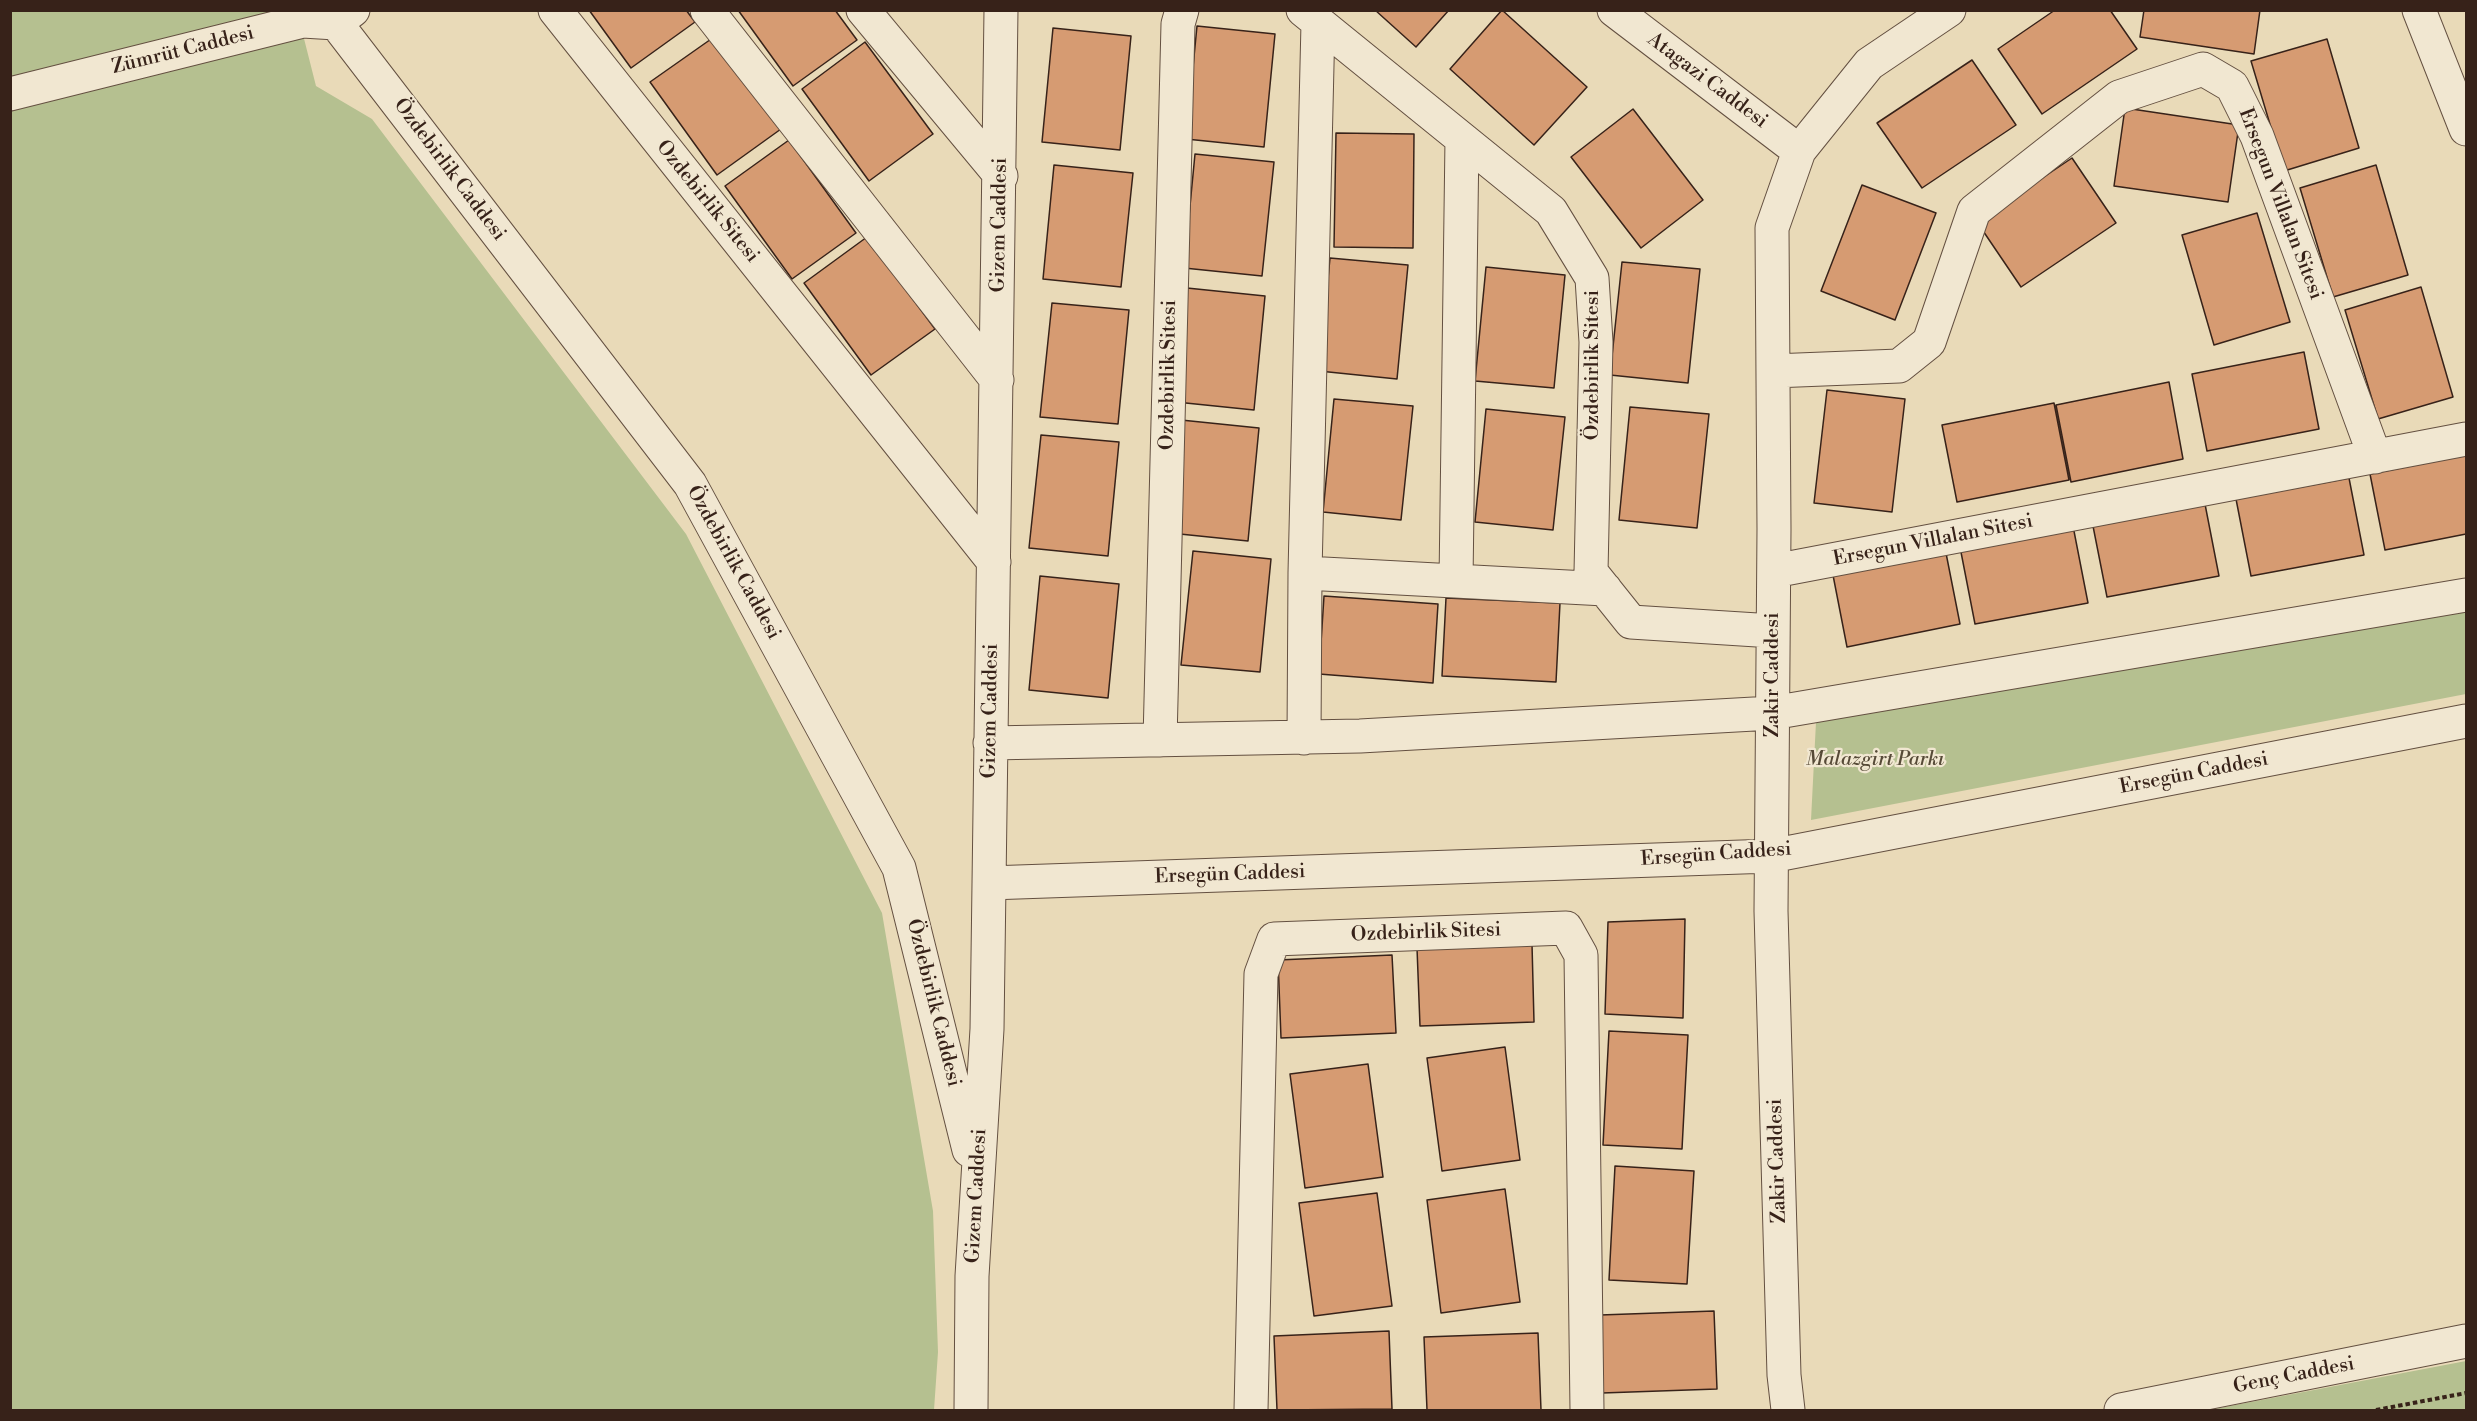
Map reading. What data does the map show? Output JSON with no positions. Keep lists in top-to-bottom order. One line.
{"streets":{"street":["Zümrüt Caddesi","Atagazi Caddesi","Özdebirlik Caddesi","Ozdebirlik Sitesi","Ersegun Villalan Sitesi","Gizem Caddesi","Özdebirlik Sitesi","Zakir Caddesi","Ersegün Caddesi","Genç Caddesi"]},"crossings":[["Zümrüt Caddesi","Özdebirlik Caddesi"],["Atagazi Caddesi","Zakir Caddesi"],["Özdebirlik Caddesi","Gizem Caddesi"],["Ozdebirlik Sitesi","Gizem Caddesi"],["Ersegun Villalan Sitesi","Zakir Caddesi"],["Gizem Caddesi","Ersegün Caddesi"],["Özdebirlik Sitesi","Zakir Caddesi"],["Zakir Caddesi","Ersegün Caddesi"]],"parks":["Malazgirt Parkı"]}
